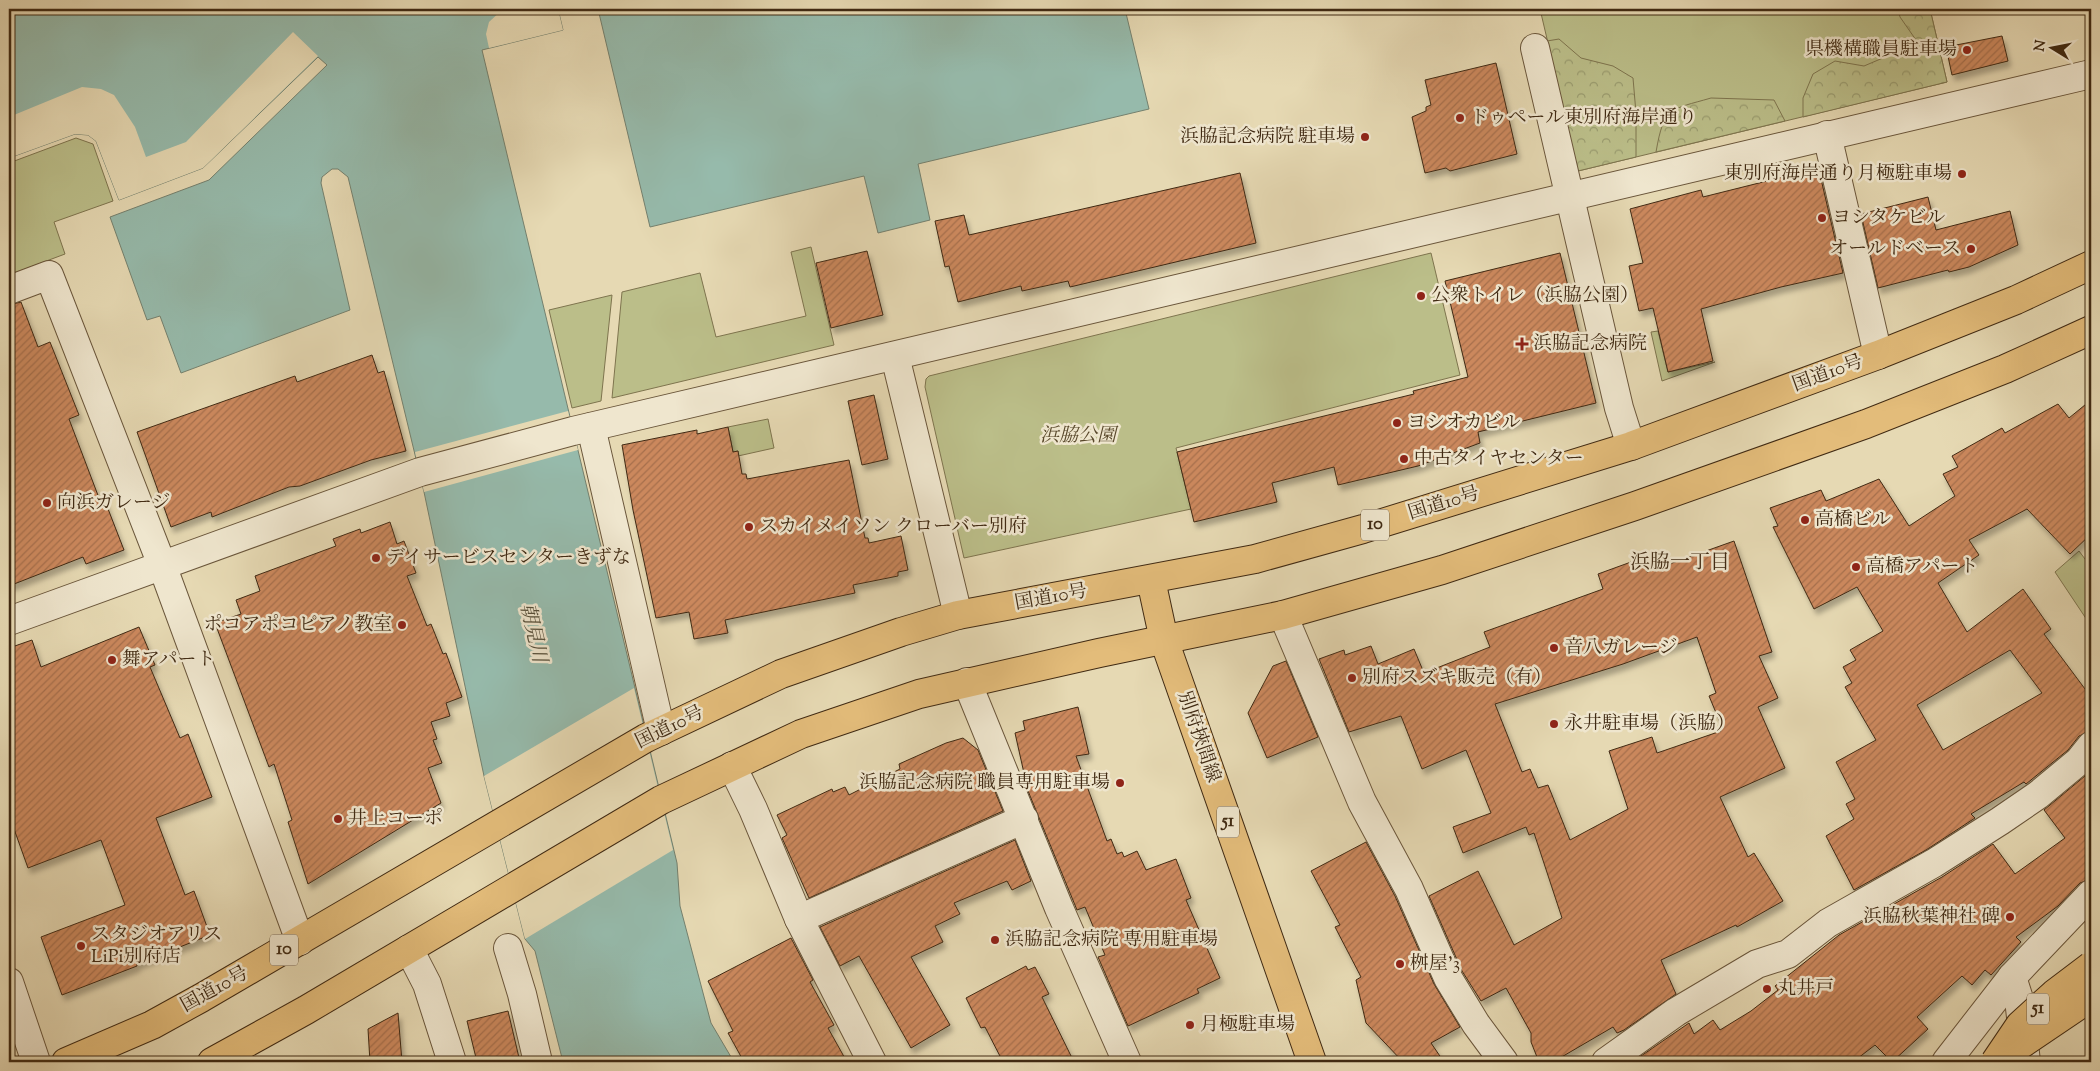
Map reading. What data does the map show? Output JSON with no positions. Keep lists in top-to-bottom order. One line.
{"streets":{"main road":["国道10号","10","別府挾間線","51"]},"crossings":[["国道10号","別府挾間線"]],"districts":["浜脇一丁目"],"water":["朝見川"],"parks":["浜脇公園"],"places":{"other":["県機構職員駐車場","ドゥペール東別府海岸通り","浜脇記念病院 駐車場","東別府海岸通り月極駐車場","ヨシタケビル","オールドベース","公衆トイレ（浜脇公園）","ヨシオカビル","中古タイヤセンター","向浜ガレージ","高橋ビル","スカイメイソン クローバー別府","デイサービスセンターきずな","高橋アパート","ポコアポコピアノ教室","音八ガレージ","舞アパート","別府スズキ販売（有）","永井駐車場（浜脇）","浜脇記念病院 職員専用駐車場","井上コーポ","浜脇秋葉神社 碑","浜脇記念病院 専用駐車場","スタジオアリス LiPi別府店","桝屋’3","丸井戸","月極駐車場"],"health":["浜脇記念病院"]},"north":"left"}
